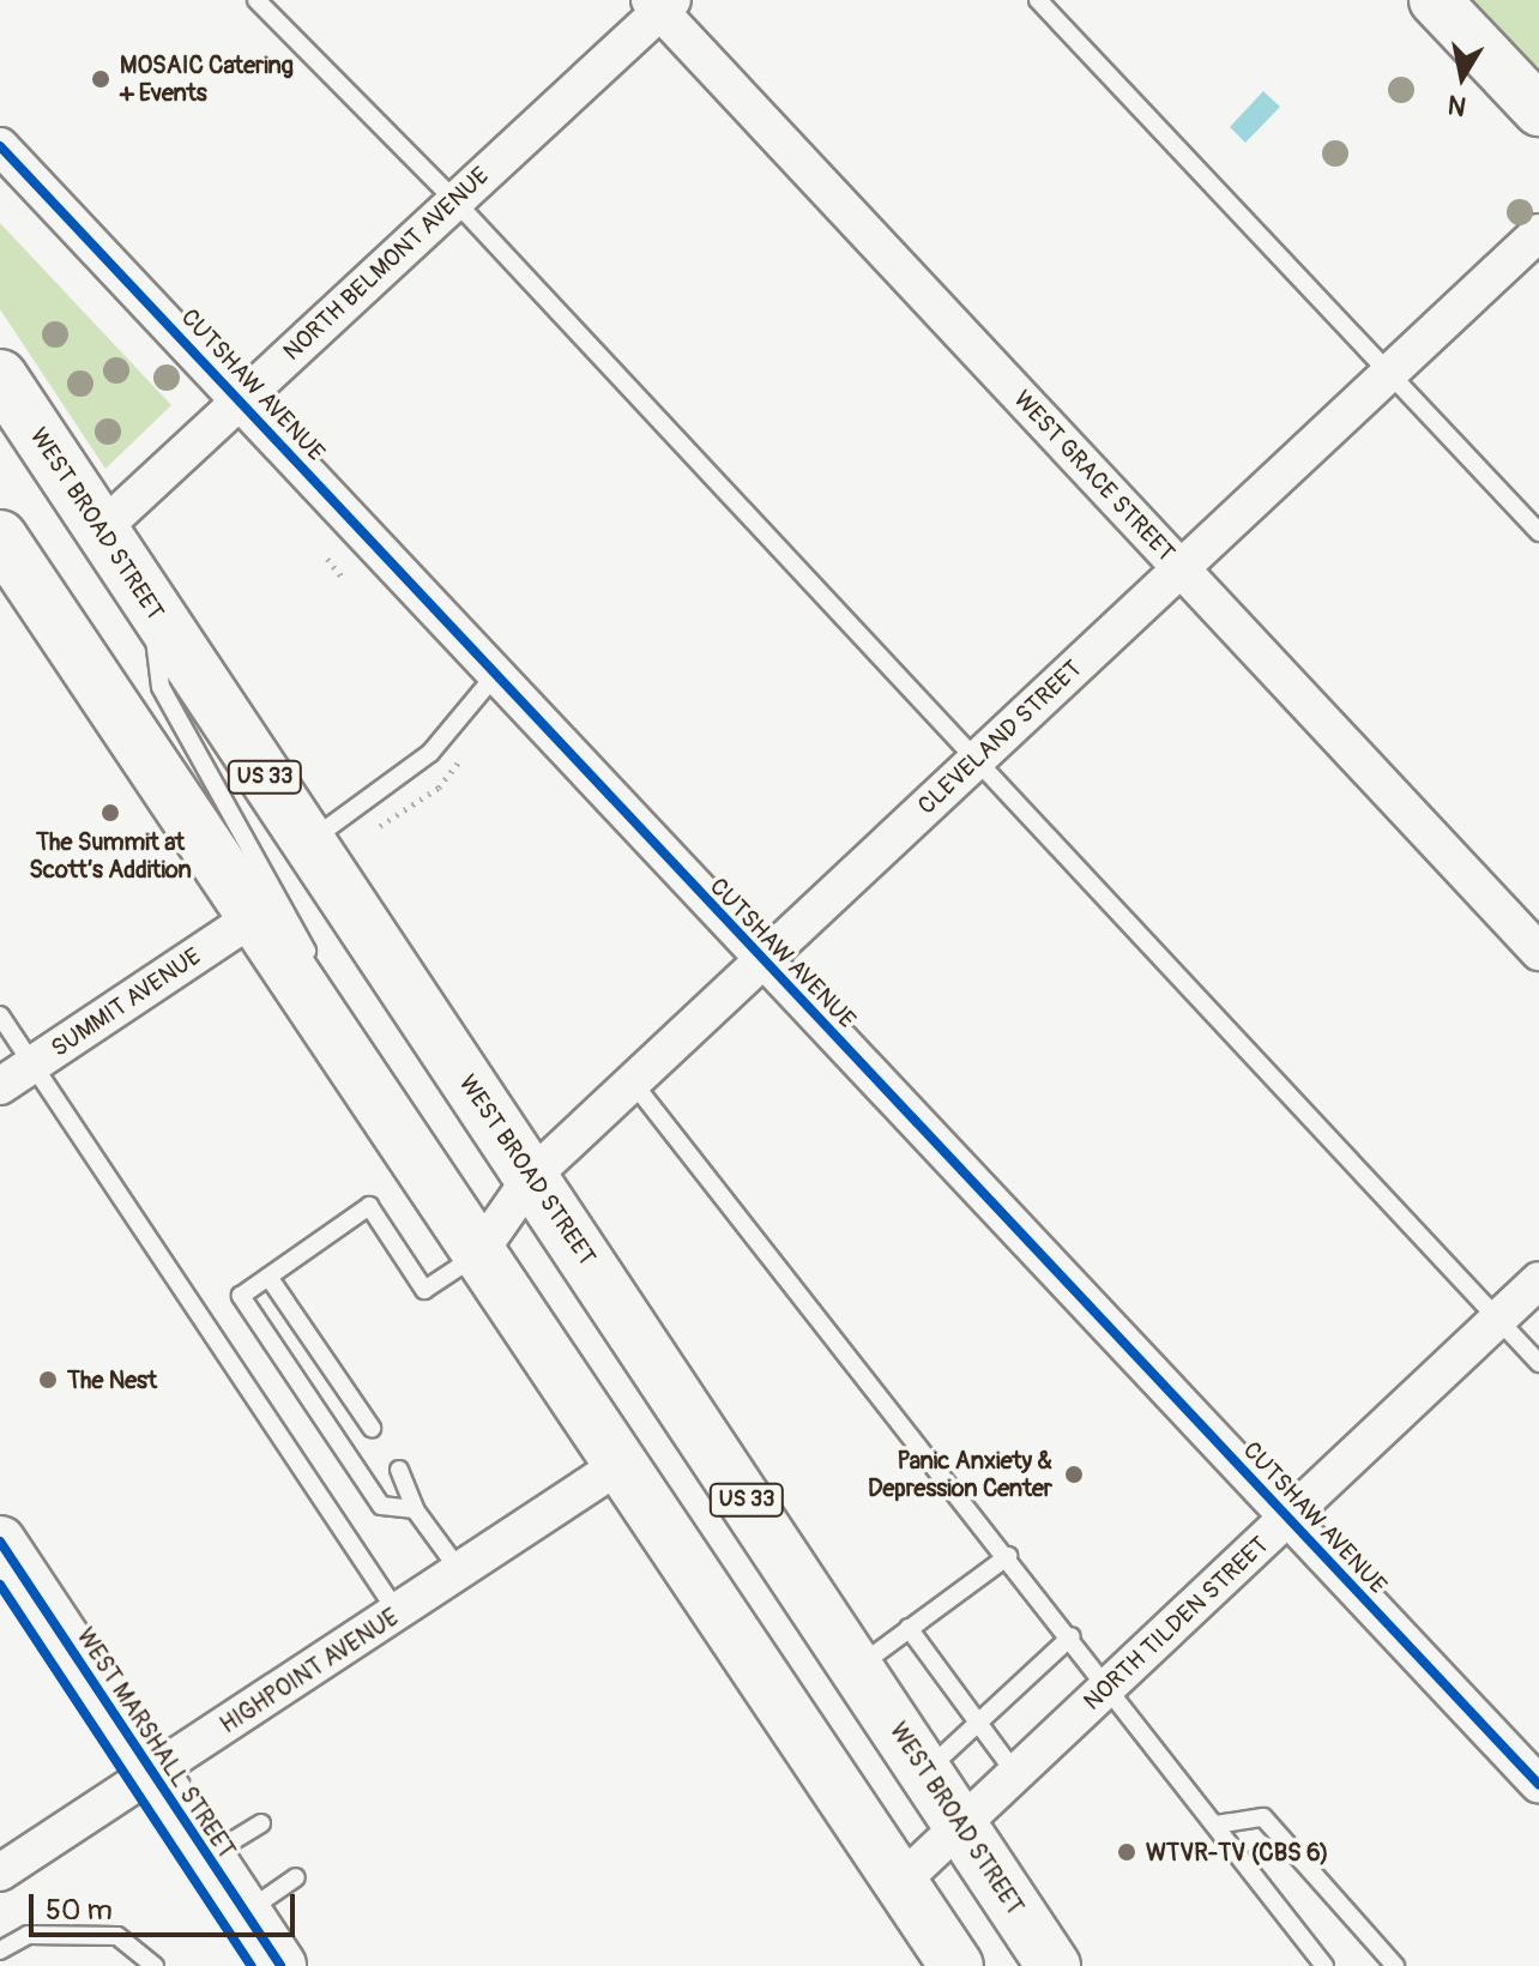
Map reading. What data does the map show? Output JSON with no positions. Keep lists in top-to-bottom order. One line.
{"streets":{"main road":["WEST BROAD STREET","US 33"],"street":["NORTH BELMONT AVENUE","CUTSHAW AVENUE","WEST GRACE STREET","CLEVELAND STREET","SUMMIT AVENUE","NORTH TILDEN STREET","HIGHPOINT AVENUE","WEST MARSHALL STREET"]},"crossings":[["NORTH BELMONT AVENUE","CUTSHAW AVENUE"],["NORTH BELMONT AVENUE","WEST GRACE STREET"],["NORTH BELMONT AVENUE","WEST BROAD STREET"],["CUTSHAW AVENUE","CLEVELAND STREET"],["CUTSHAW AVENUE","NORTH TILDEN STREET"],["WEST GRACE STREET","CLEVELAND STREET"],["WEST BROAD STREET","CLEVELAND STREET"],["WEST BROAD STREET","NORTH TILDEN STREET"],["HIGHPOINT AVENUE","WEST MARSHALL STREET"]],"places":["MOSAIC Catering + Events","The Summit at Scott’s Addition","The Nest","Panic Anxiety & Depression Center","WTVR-TV (CBS 6)"],"scale_bar":"50 m","north":"bottom"}
